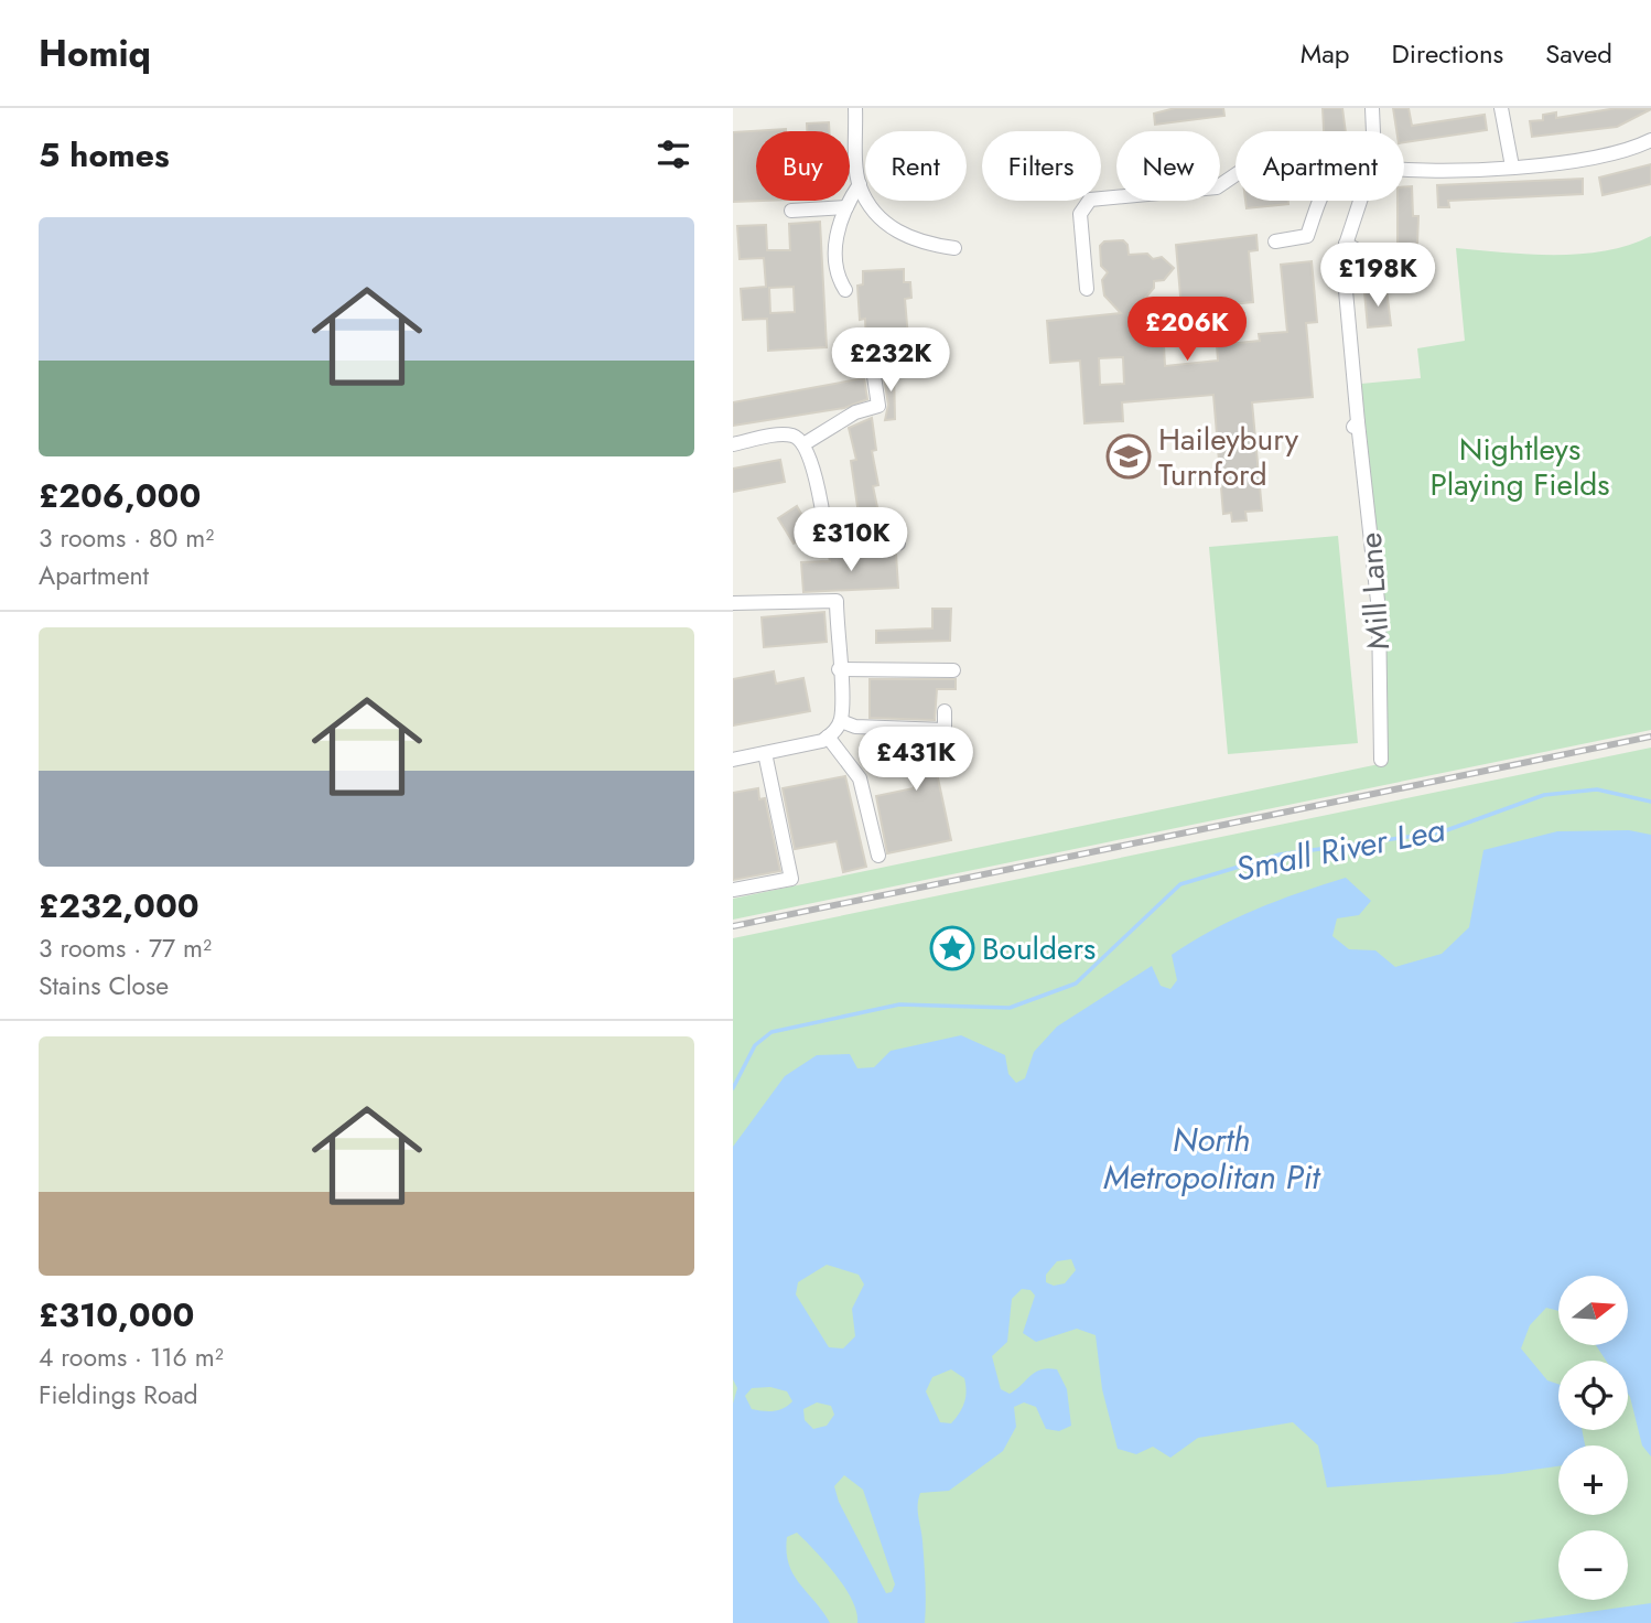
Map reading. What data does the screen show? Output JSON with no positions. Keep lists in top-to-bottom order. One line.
{"streets":{"street":["Mill Lane"]},"water":["Small River Lea","North Metropolitan Pit"],"parks":["Nightleys Playing Fields"],"places":{"school or university":["Haileybury Turnford"],"place":["Boulders"]},"north":"right","page":{"header":"Homiq","nav":["Map","Directions","Saved"],"heading":"5 homes","chip":["Buy","Rent","Filters","New","Apartment"],"list":[{"name":"£206,000","note":"3 rooms · 80 m² · Apartment"},{"name":"£232,000","note":"3 rooms · 77 m² · Stains Close"},{"name":"£310,000","note":"4 rooms · 116 m² · Fieldings Road"}],"price":["£198K","£206K","£232K","£310K","£431K"],"map_buttons":["+","−"]}}
